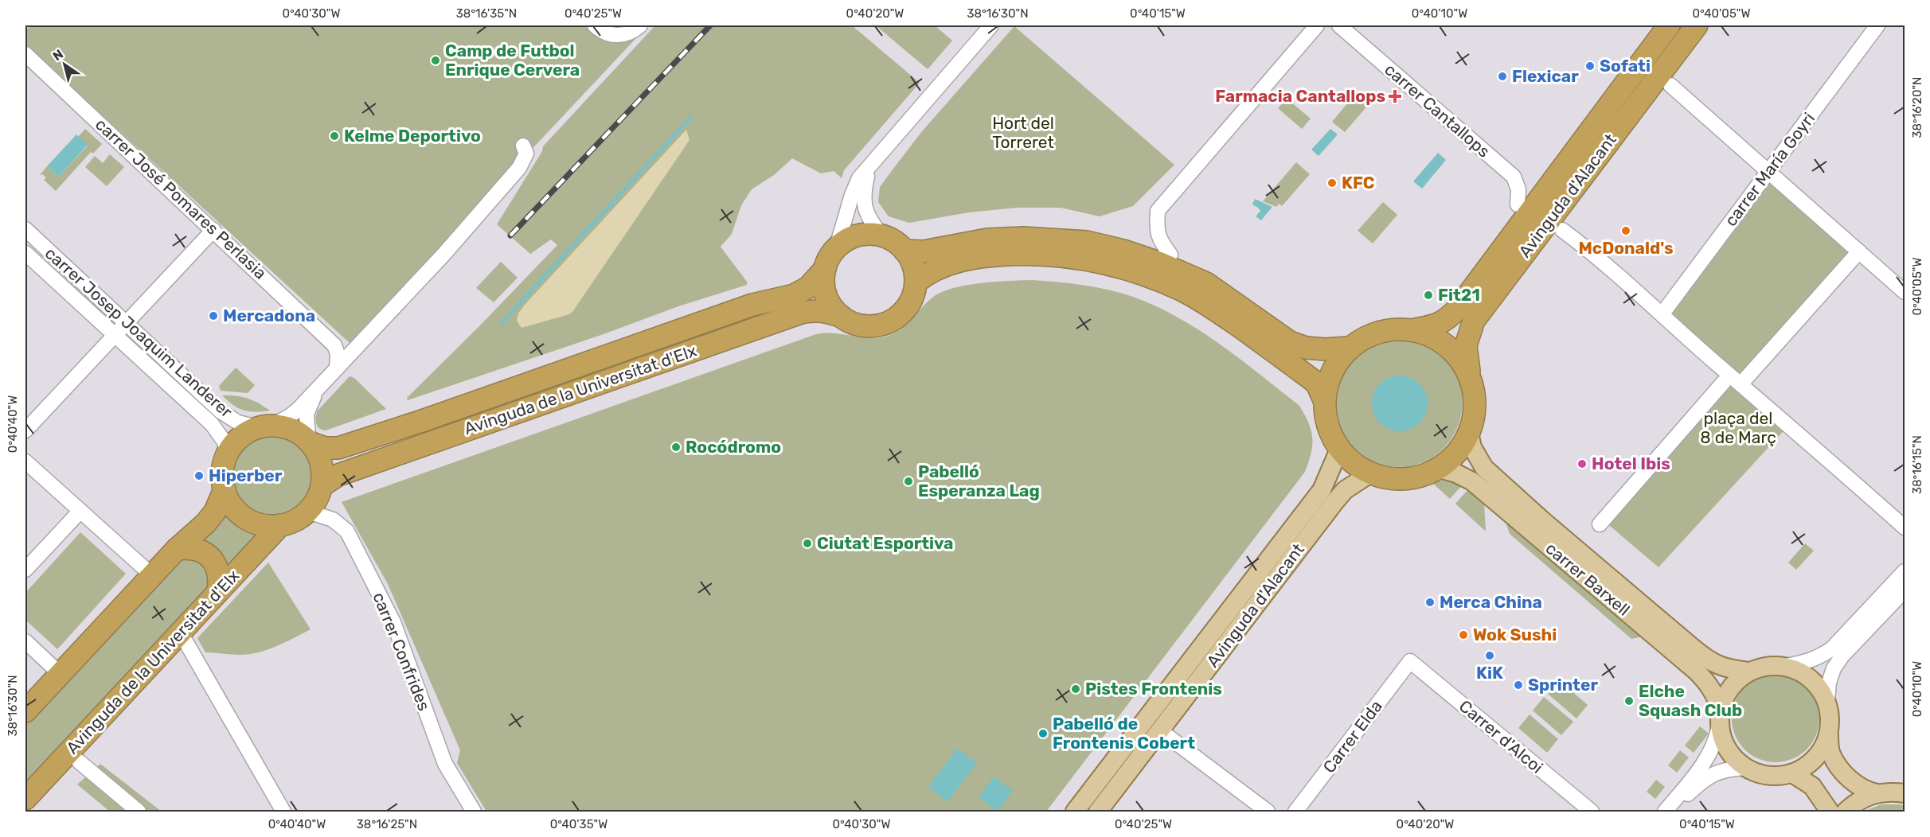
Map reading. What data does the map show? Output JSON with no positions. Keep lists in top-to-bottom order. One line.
{"streets":{"highway":["Avinguda d'Alacant","Avinguda de la Universitat d'Elx"],"main road":["carrer Barxell"],"street":["carrer Cantallops","carrer María Goyri","carrer José Pomares Perlasia","carrer Josep Joaquim Landerer","carrer Confrides","Carrer Elda","Carrer d'Alcoi"]},"crossings":[["Avinguda d'Alacant","carrer Barxell"],["carrer Josep Joaquim Landerer","Avinguda de la Universitat d'Elx"],["carrer Josep Joaquim Landerer","carrer Confrides"],["Avinguda de la Universitat d'Elx","carrer Confrides"],["Carrer Elda","Carrer d'Alcoi"]],"parks":["Hort del Torreret","plaça del 8 de Març"],"places":{"other":["Camp de Futbol Enrique Cervera","Sofati","Flexicar","Kelme Deportivo","KFC","McDonald's","Fit21","Mercadona","Rocódromo","Hotel Ibis","Hiperber","Pabelló Esperanza Lag","Ciutat Esportiva","Merca China","Wok Sushi","KiK","Sprinter","Pistes Frontenis","Elche Squash Club","Pabelló de Frontenis Cobert"],"health":["Farmacia Cantallops"]},"north":"top left","coordinates":["0°40'30\"W","38°16'35\"N","0°40'25\"W","0°40'20\"W","38°16'30\"N","0°40'15\"W","0°40'10\"W","0°40'05\"W","38°16'20\"N","0°40'40\"W","38°16'15\"N","38°16'25\"N","0°40'35\"W"]}
